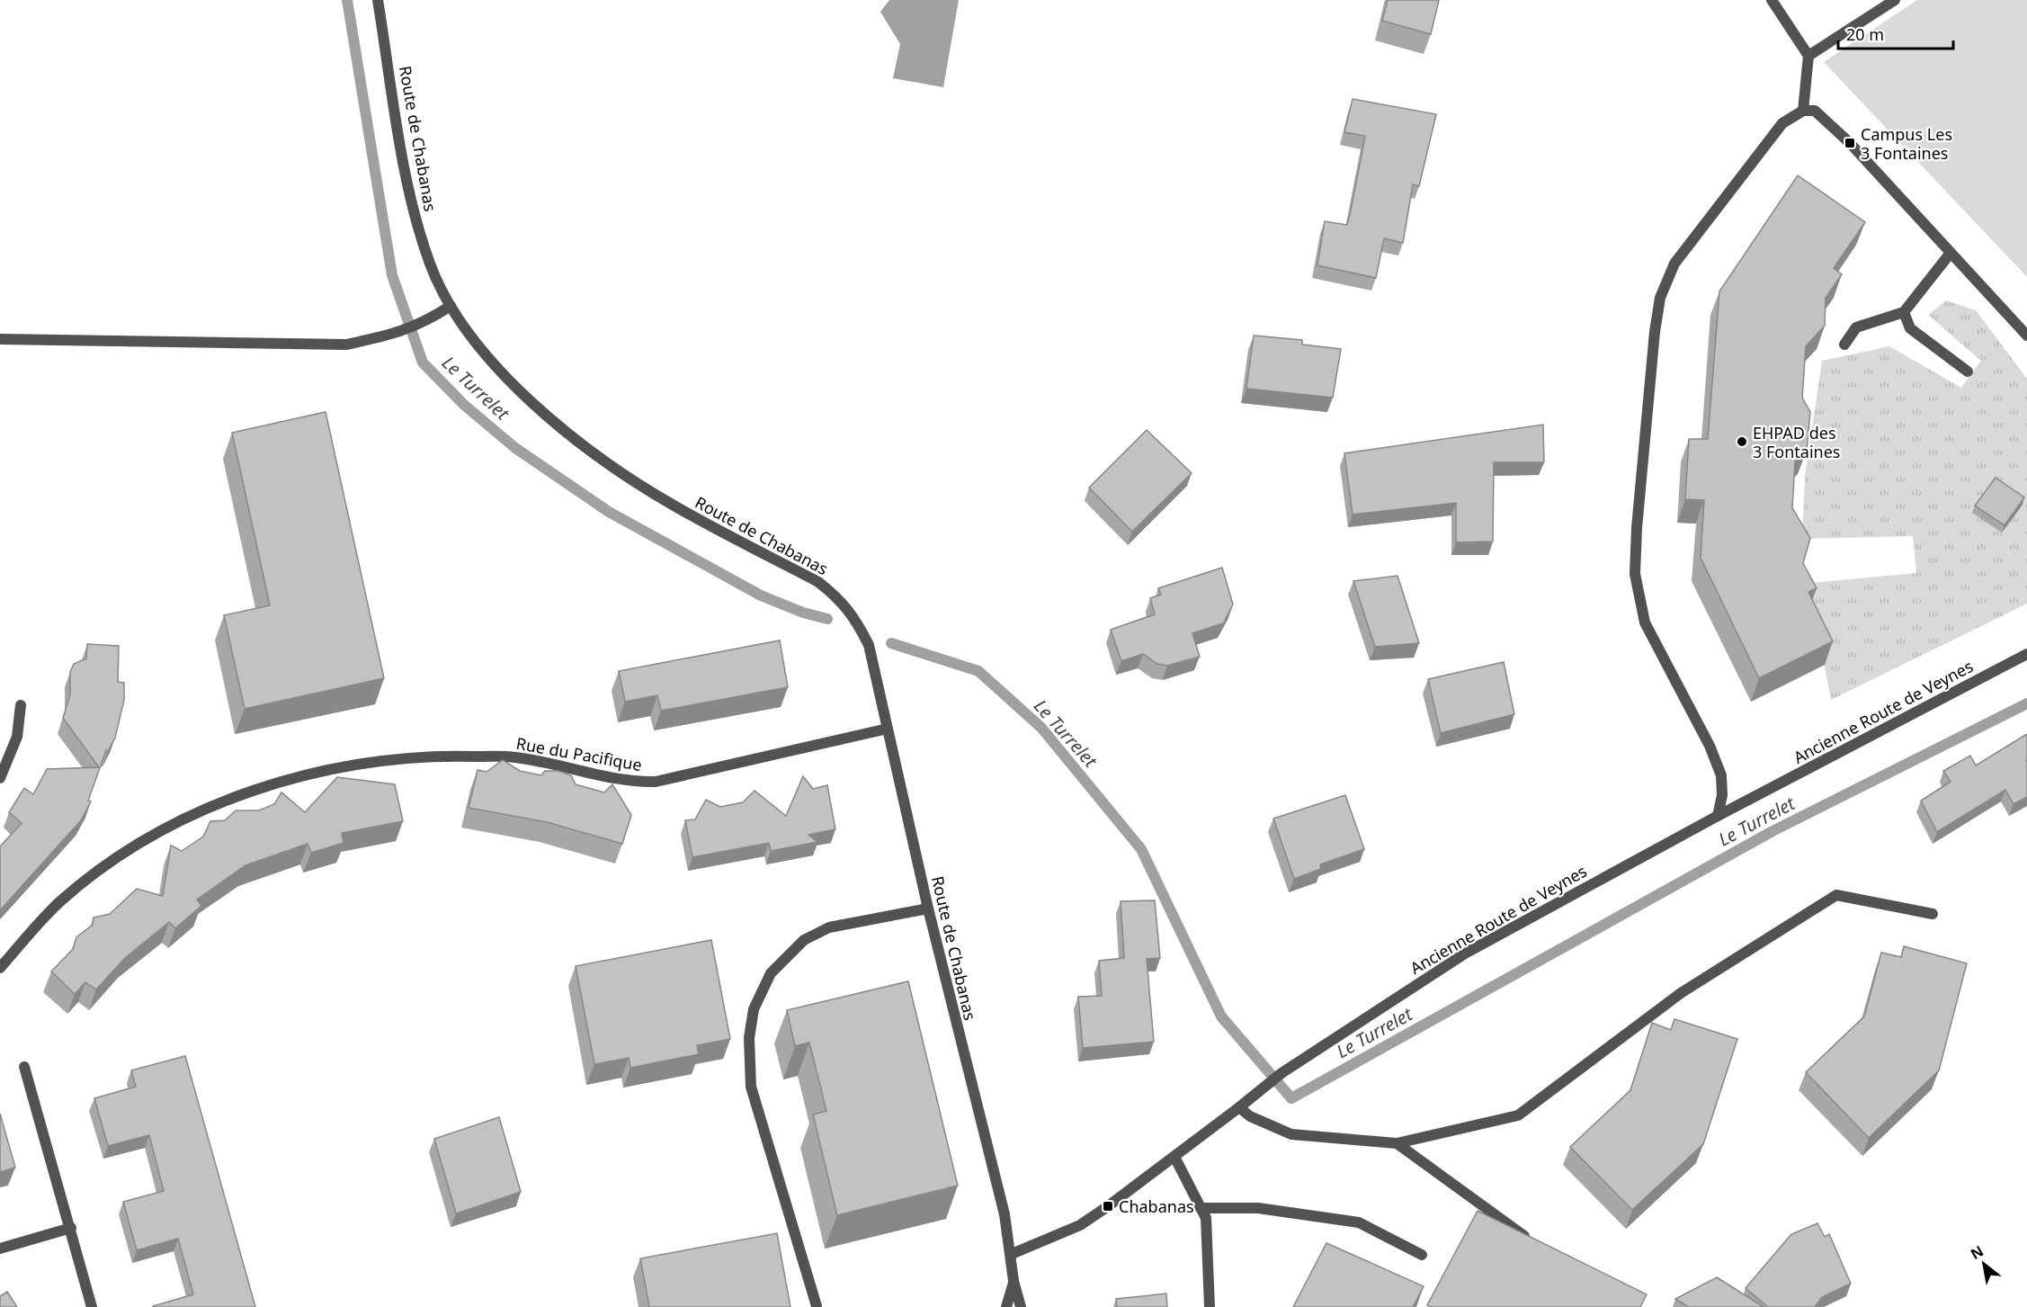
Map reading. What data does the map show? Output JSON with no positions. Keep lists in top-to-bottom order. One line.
{"streets":{"street":["Route de Chabanas","Ancienne Route de Veynes","Rue du Pacifique"]},"crossings":[["Route de Chabanas","Ancienne Route de Veynes"],["Route de Chabanas","Rue du Pacifique"]],"water":["Le Turrelet"],"places":{"transit":["Campus Les 3 Fontaines","Chabanas"],"other":["EHPAD des 3 Fontaines"]},"scale_bar":"20 m","north":"top left"}
